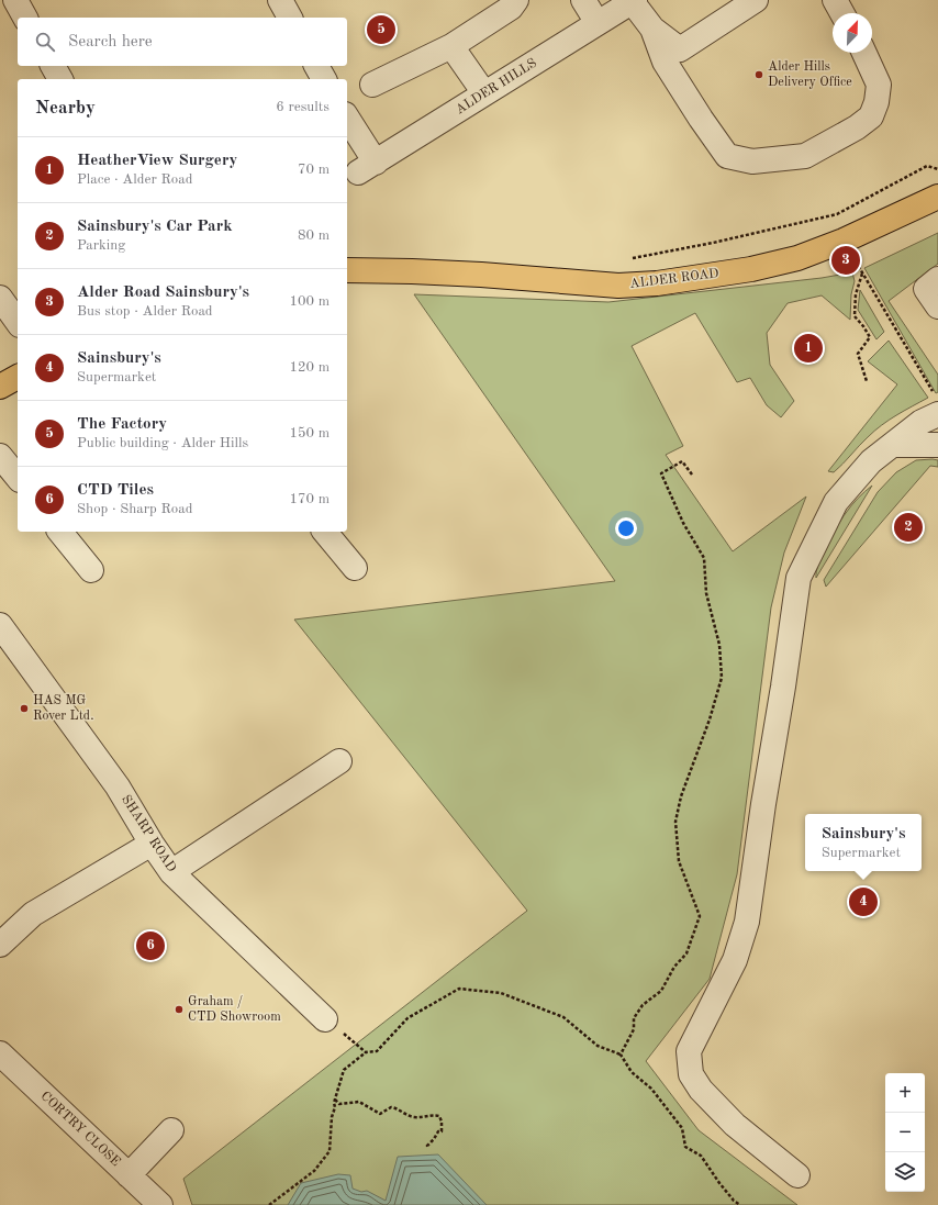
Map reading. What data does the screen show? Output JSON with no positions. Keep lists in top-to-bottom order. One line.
{"streets":{"main road":["ALDER ROAD"],"street":["ALDER HILLS","SHARP ROAD","CORTRY CLOSE"]},"places":["Alder Hills Delivery Office","HAS MG Rover Ltd.","Graham / CTD Showroom"],"north":"top right","page":{"pins":["5","3","1","2","4","6"],"search":"Search here","heading":["Nearby","6 results"],"list":[{"mark":"1","name":"HeatherView Surgery","note":"Place · Alder Road","value":"70 m"},{"mark":"2","name":"Sainsbury's Car Park","note":"Parking","value":"80 m"},{"mark":"3","name":"Alder Road Sainsbury's","note":"Bus stop · Alder Road","value":"100 m"},{"mark":"4","name":"Sainsbury's","note":"Supermarket","value":"120 m"},{"mark":"5","name":"The Factory","note":"Public building · Alder Hills","value":"150 m"},{"mark":"6","name":"CTD Tiles","note":"Shop · Sharp Road","value":"170 m"}],"popup":["Sainsbury's","Supermarket"],"map_buttons":["+","−"]}}
